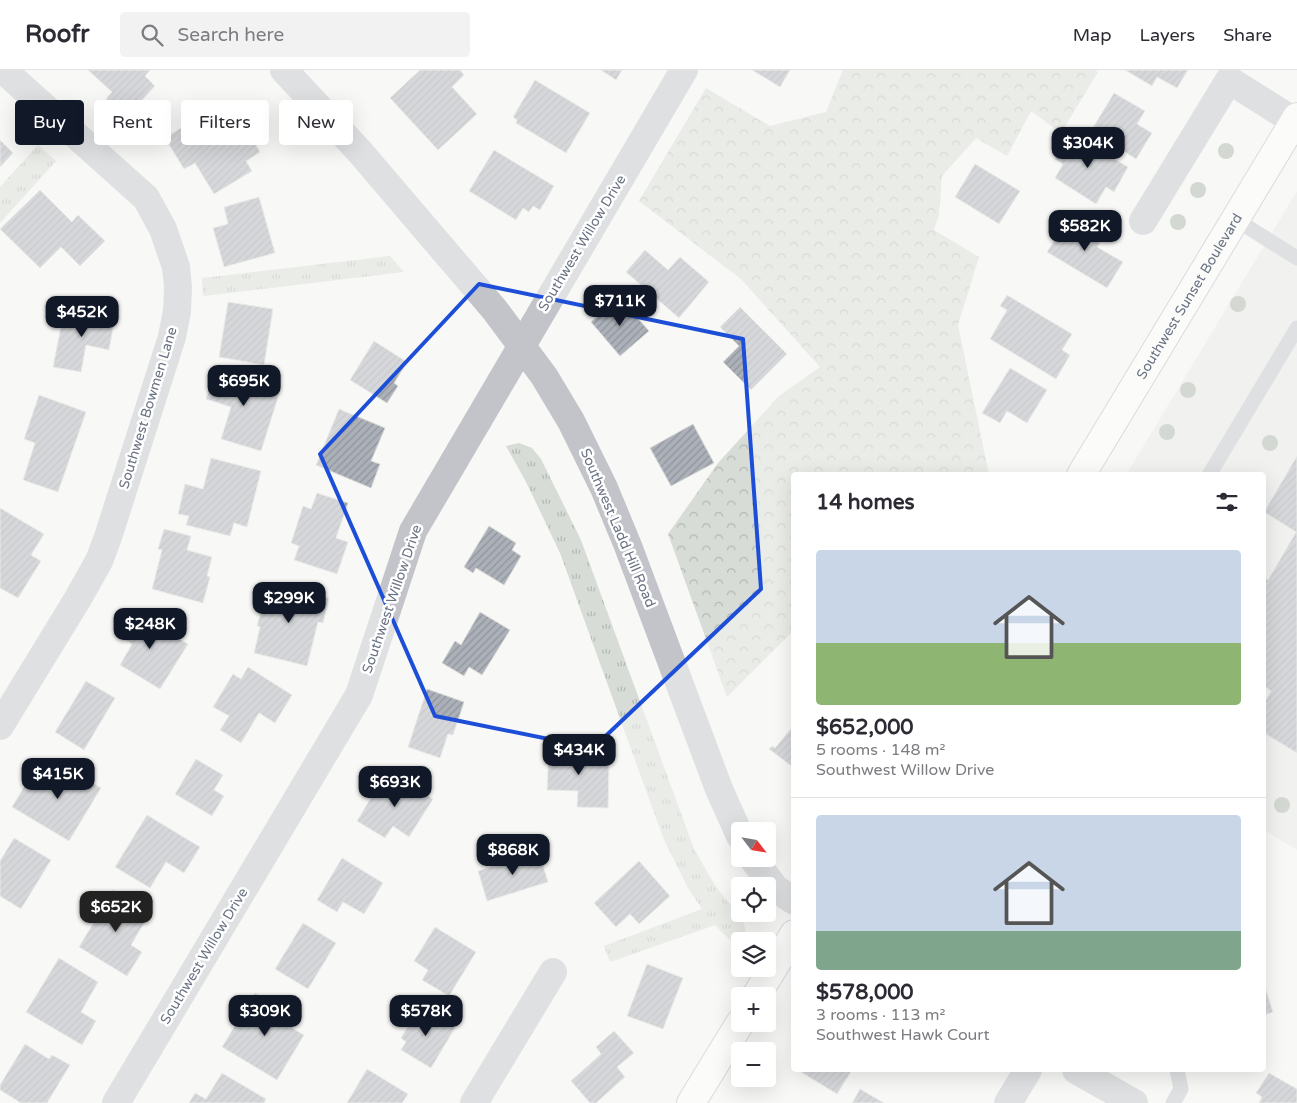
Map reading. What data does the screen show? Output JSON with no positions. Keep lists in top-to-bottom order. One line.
{"streets":{"main road":["Southwest Sunset Boulevard"],"street":["Southwest Willow Drive","Southwest Bowmen Lane","Southwest Ladd Hill Road"]},"crossings":[["Southwest Willow Drive","Southwest Ladd Hill Road"]],"north":"bottom right","page":{"header":"Roofr","search":"Search here","nav":["Map","Layers","Share"],"chip":["Buy","Rent","Filters","New"],"price":["$304K","$582K","$711K","$452K","$695K","$299K","$248K","$434K","$415K","$693K","$868K","$652K","$309K","$578K"],"heading":"14 homes","list":[{"name":"$652,000","note":"5 rooms · 148 m² · Southwest Willow Drive"},{"name":"$578,000","note":"3 rooms · 113 m² · Southwest Hawk Court"}],"map_buttons":["+","−"]}}
